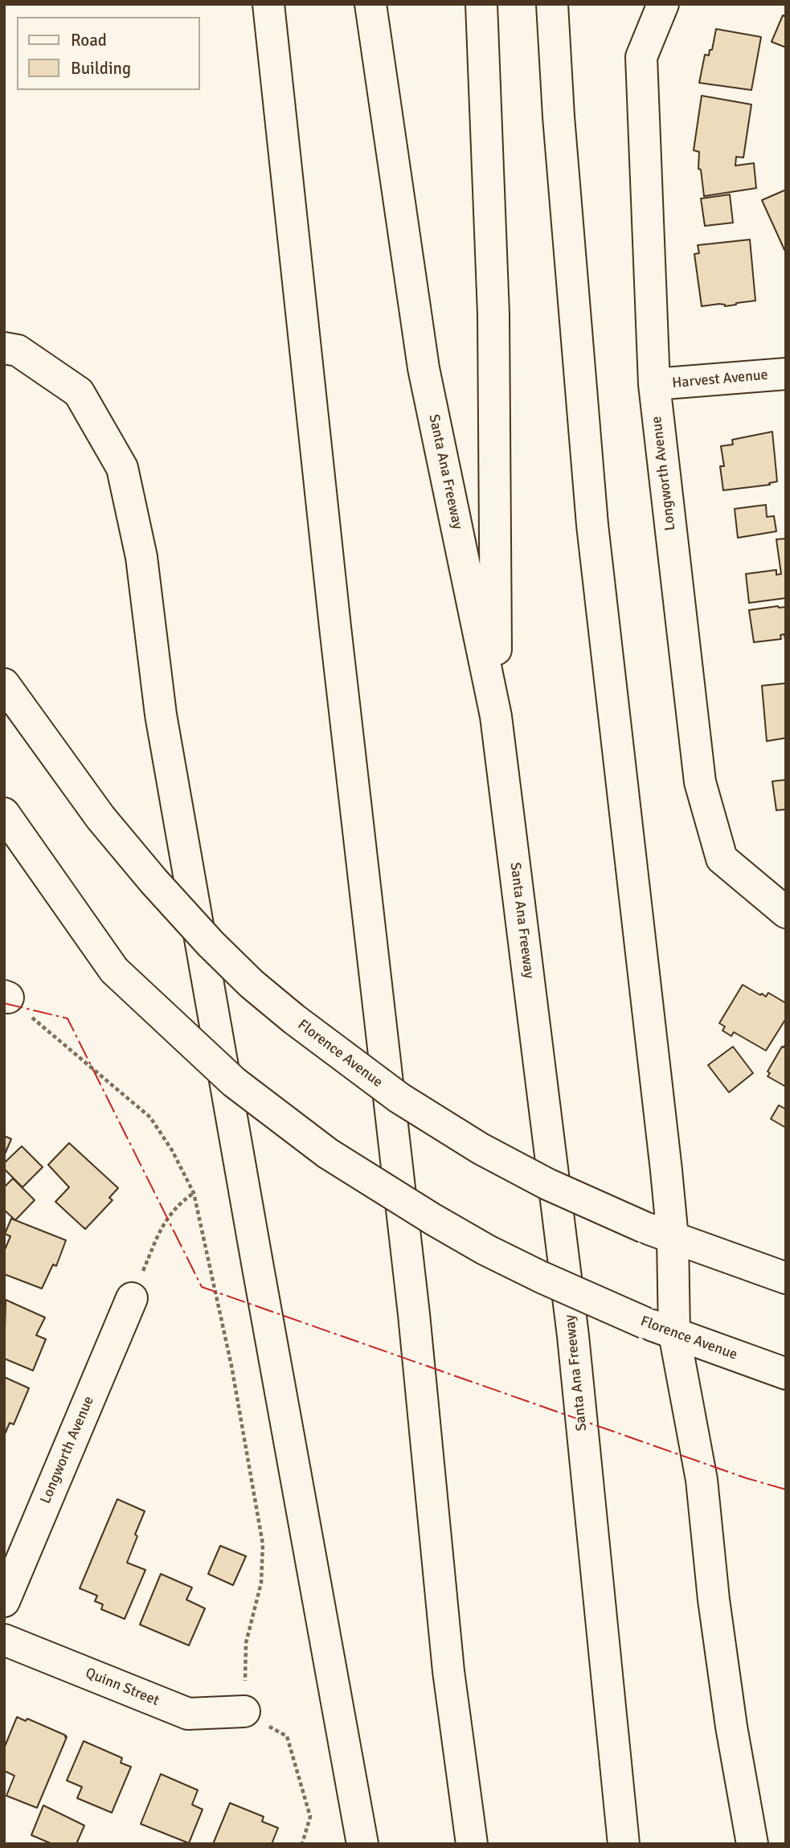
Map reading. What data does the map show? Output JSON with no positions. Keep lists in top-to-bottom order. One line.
{"streets":{"main road":["Harvest Avenue","Santa Ana Freeway","Longworth Avenue","Florence Avenue","Quinn Street"]},"crossings":[["Harvest Avenue","Longworth Avenue"]],"legend":["Road","Building"]}
